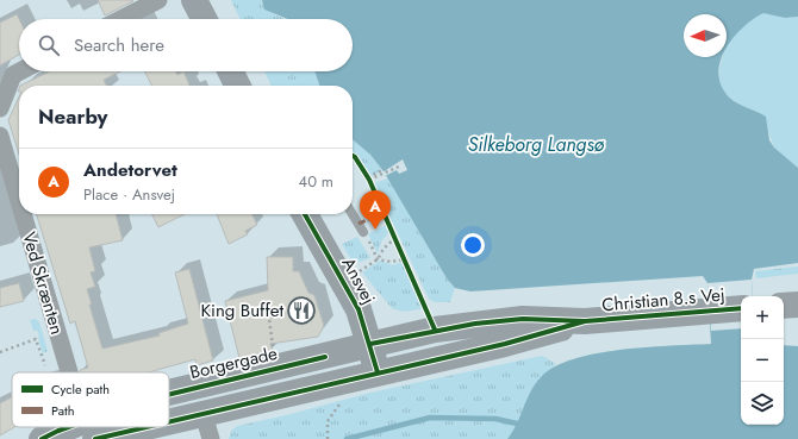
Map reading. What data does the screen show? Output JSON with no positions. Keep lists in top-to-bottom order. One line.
{"streets":{"street":["Ansvej","Ved Skrænten","Christian 8.s Vej","Borgergade"]},"crossings":[["Ansvej","Christian 8.s Vej"],["Ansvej","Borgergade"],["Christian 8.s Vej","Borgergade"]],"water":["Silkeborg Langsø"],"places":{"restaurant":["King Buffet"]},"legend":["Cycle path","Path"],"north":"left","page":{"search":"Search here","heading":"Nearby","list":[{"mark":"A","name":"Andetorvet","note":"Place · Ansvej","value":"40 m"}],"pins":"A","map_buttons":["+","−"]}}
